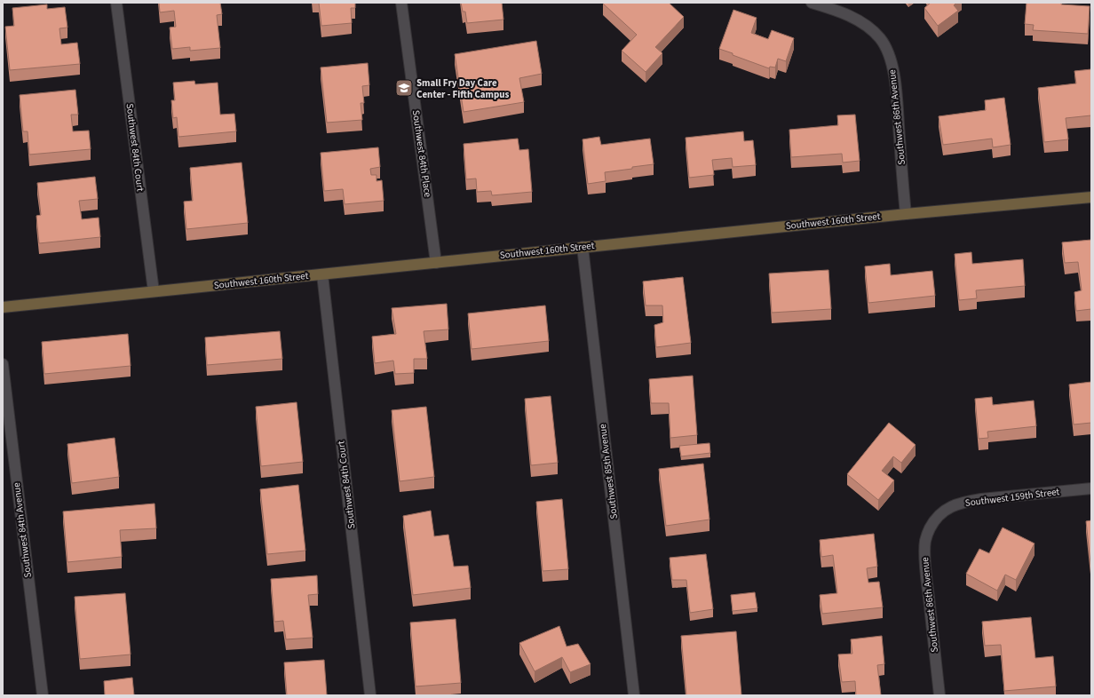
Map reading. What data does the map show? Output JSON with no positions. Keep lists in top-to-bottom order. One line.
{"streets":{"street":["Southwest 86th Avenue","Southwest 84th Court","Southwest 84th Place","Southwest 160th Street","Southwest 85th Avenue","Southwest 159th Street","Southwest 84th Avenue"]},"crossings":[["Southwest 86th Avenue","Southwest 160th Street"],["Southwest 86th Avenue","Southwest 159th Street"],["Southwest 84th Court","Southwest 160th Street"],["Southwest 84th Place","Southwest 160th Street"],["Southwest 160th Street","Southwest 85th Avenue"]],"places":{"school or university":["Small Fry Day Care Center - Fifth Campus"]}}
